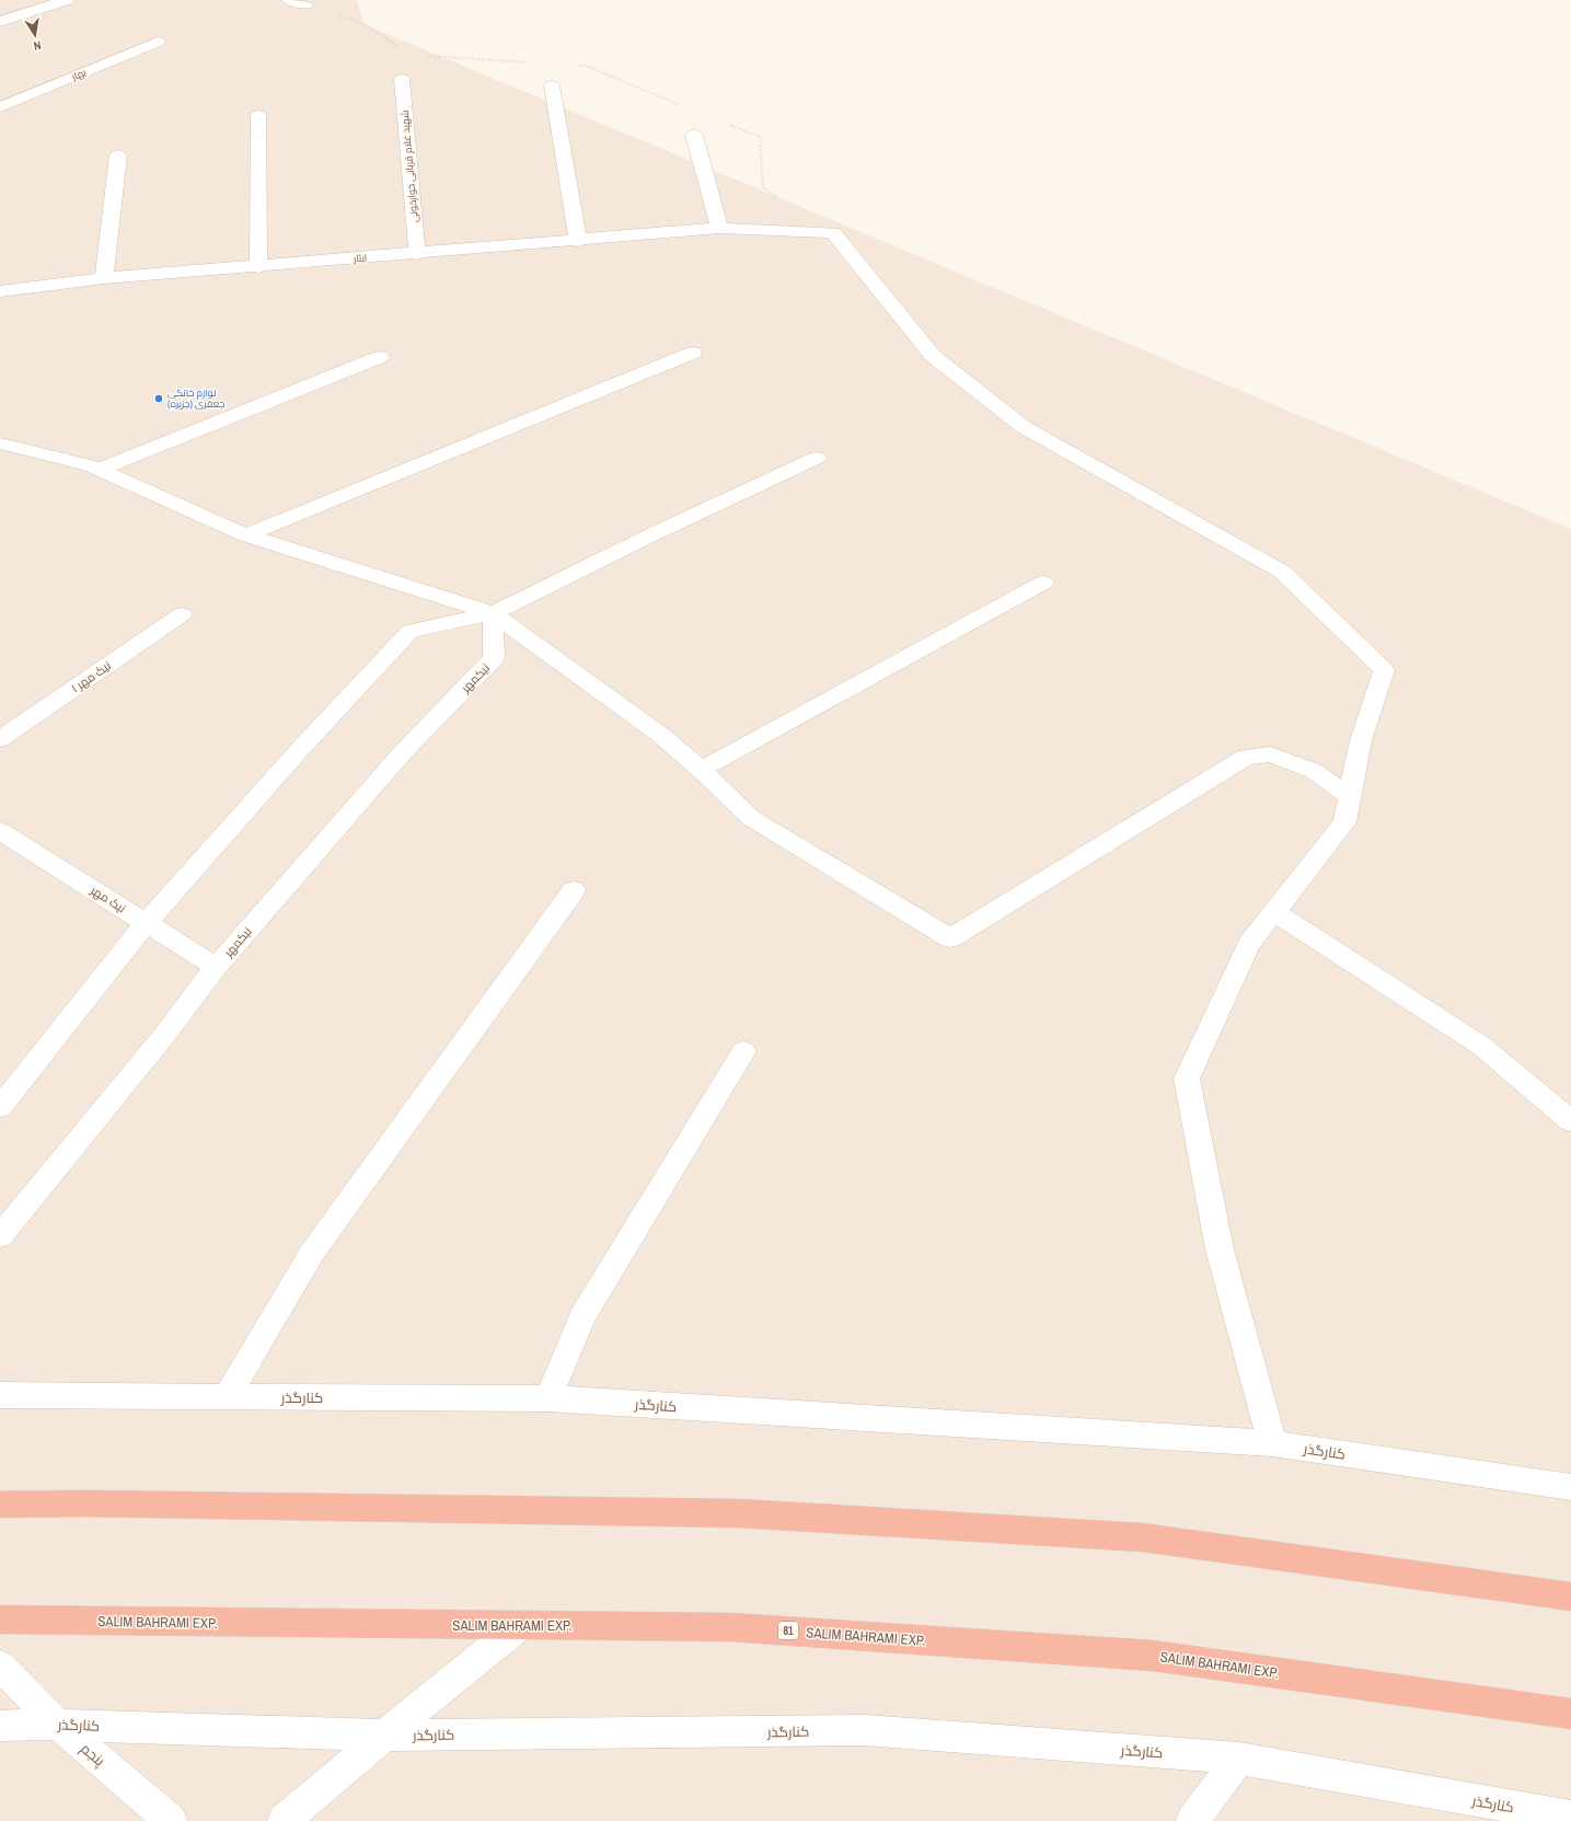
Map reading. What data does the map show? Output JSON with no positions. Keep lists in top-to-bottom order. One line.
{"streets":{"highway":["SALIM BAHRAMI EXP.","81"],"street":["بهار","شهید غلام قربانی خوارخونی","ایثار","نیک مهر ۱","نیکمهر","نیک مهر","کنارگذر","پنجم"]},"crossings":[["شهید غلام قربانی خوارخونی","ایثار"],["نیکمهر","نیک مهر"],["کنارگذر","پنجم"]],"places":["لوازم خانگی جعفری (جزیره)"],"north":"bottom"}
